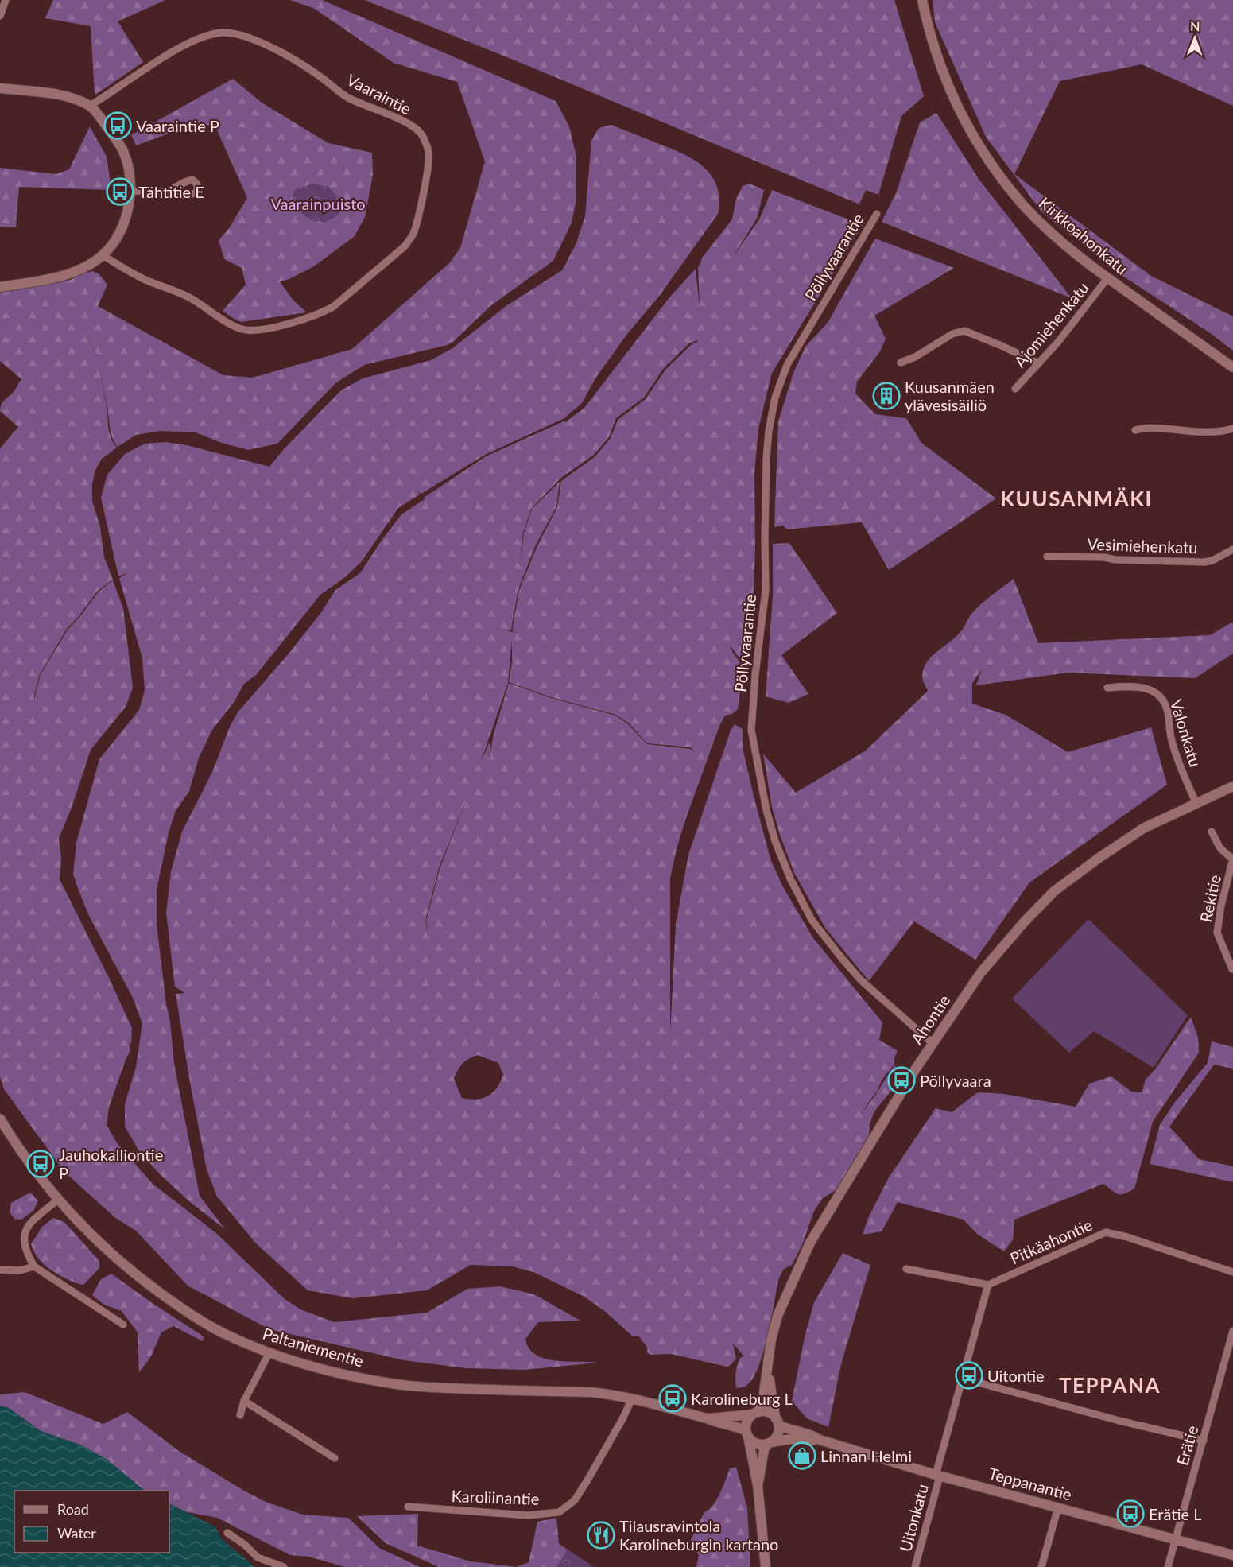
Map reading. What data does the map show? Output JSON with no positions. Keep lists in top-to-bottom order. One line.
{"streets":{"street":["Vaaraintie","Kirkkoahonkatu","Pöllyvaarantie","Ajomiehenkatu","Vesimiehenkatu","Valonkatu","Rekitie","Ahontie","Pitkäahontie","Paltaniementie","Erätie","Teppanantie","Karoliinantie","Uitonkatu"]},"crossings":[["Kirkkoahonkatu","Ajomiehenkatu"],["Pöllyvaarantie","Ahontie"],["Valonkatu","Ahontie"],["Ahontie","Paltaniementie"],["Ahontie","Teppanantie"],["Paltaniementie","Teppanantie"],["Paltaniementie","Karoliinantie"],["Erätie","Teppanantie"],["Teppanantie","Uitonkatu"]],"districts":["KUUSANMÄKI","TEPPANA"],"parks":["Vaarainpuisto"],"places":{"bus stop":["Vaaraintie P","Tähtitie E","Pöllyvaara","Jauhokalliontie P","Uitontie","Karolineburg L","Erätie L"],"building":["Kuusanmäen ylävesisäiliö"],"shop":["Linnan Helmi"],"restaurant":["Tilausravintola Karolineburgin kartano"]},"legend":["Road","Water"],"north":"top"}
